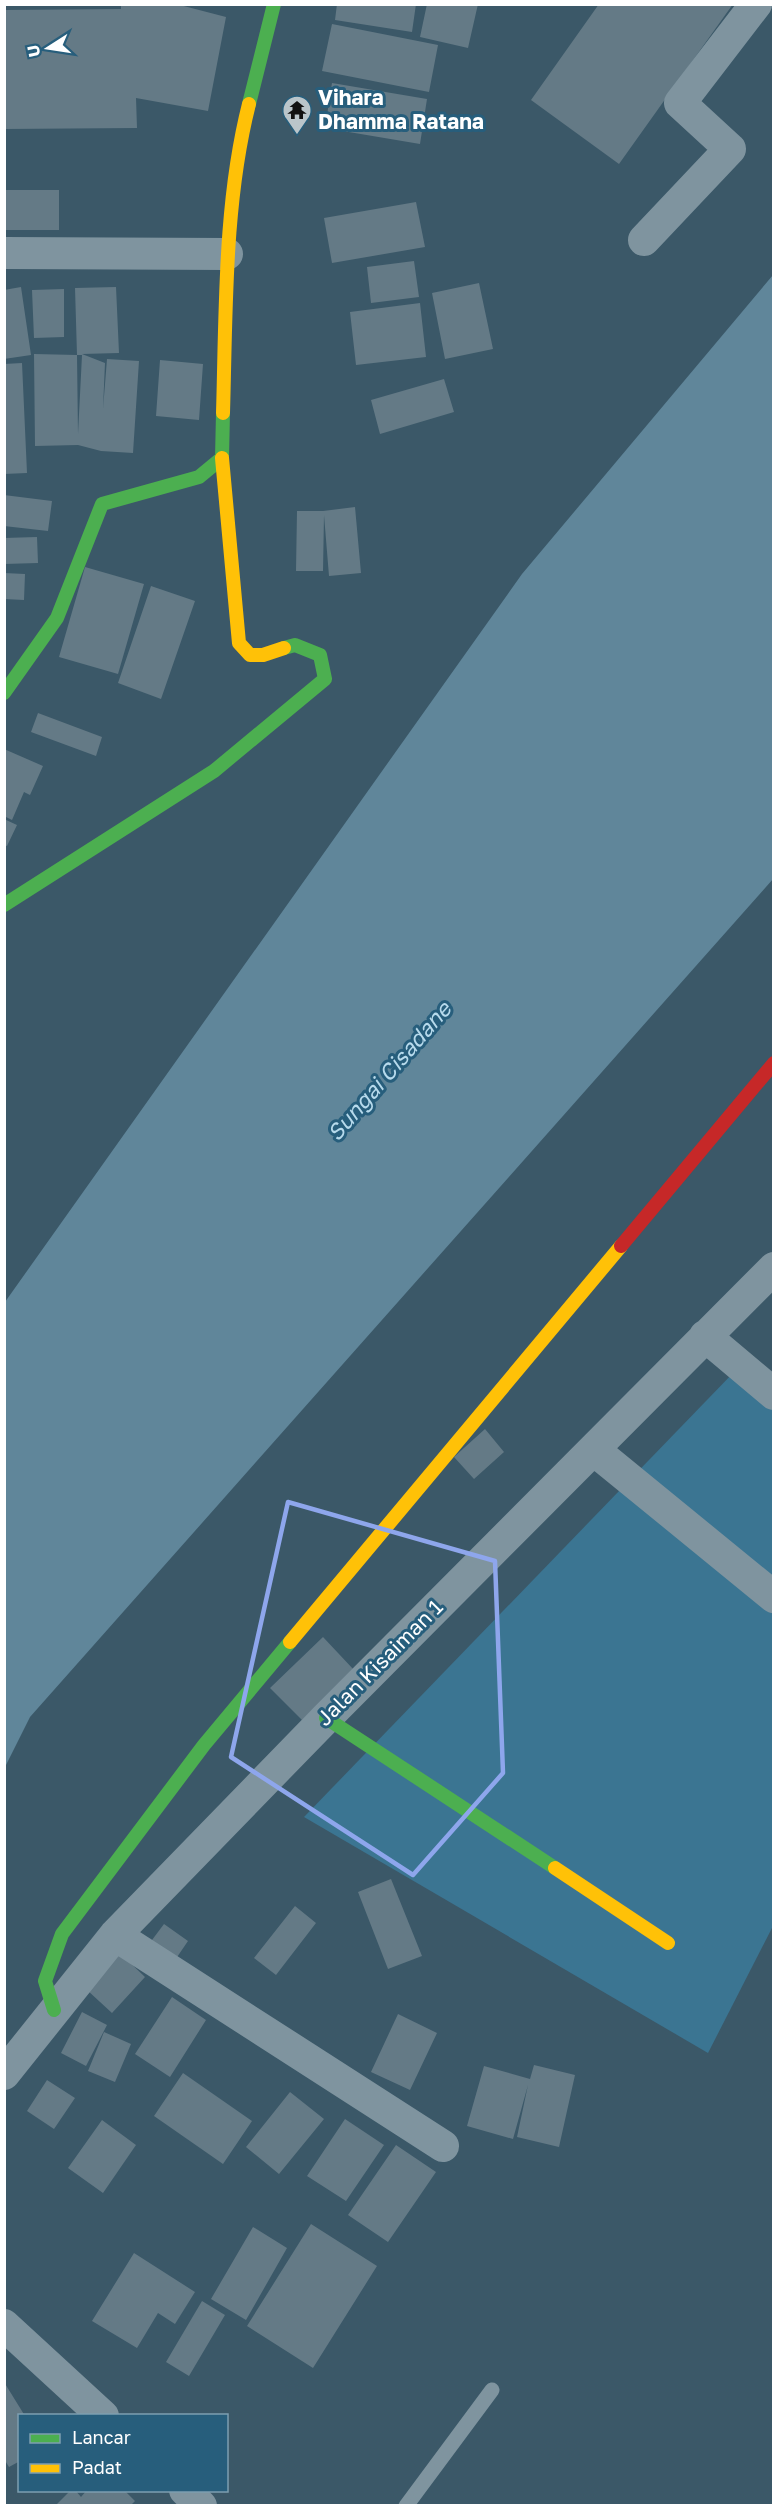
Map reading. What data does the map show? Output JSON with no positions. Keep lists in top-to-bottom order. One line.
{"streets":{"street":["Jalan Kisaiman 1"]},"water":["Sungai Cisadane"],"places":{"temple":["Vihara Dhamma Ratana"]},"legend":["Lancar","Padat"],"north":"left"}
